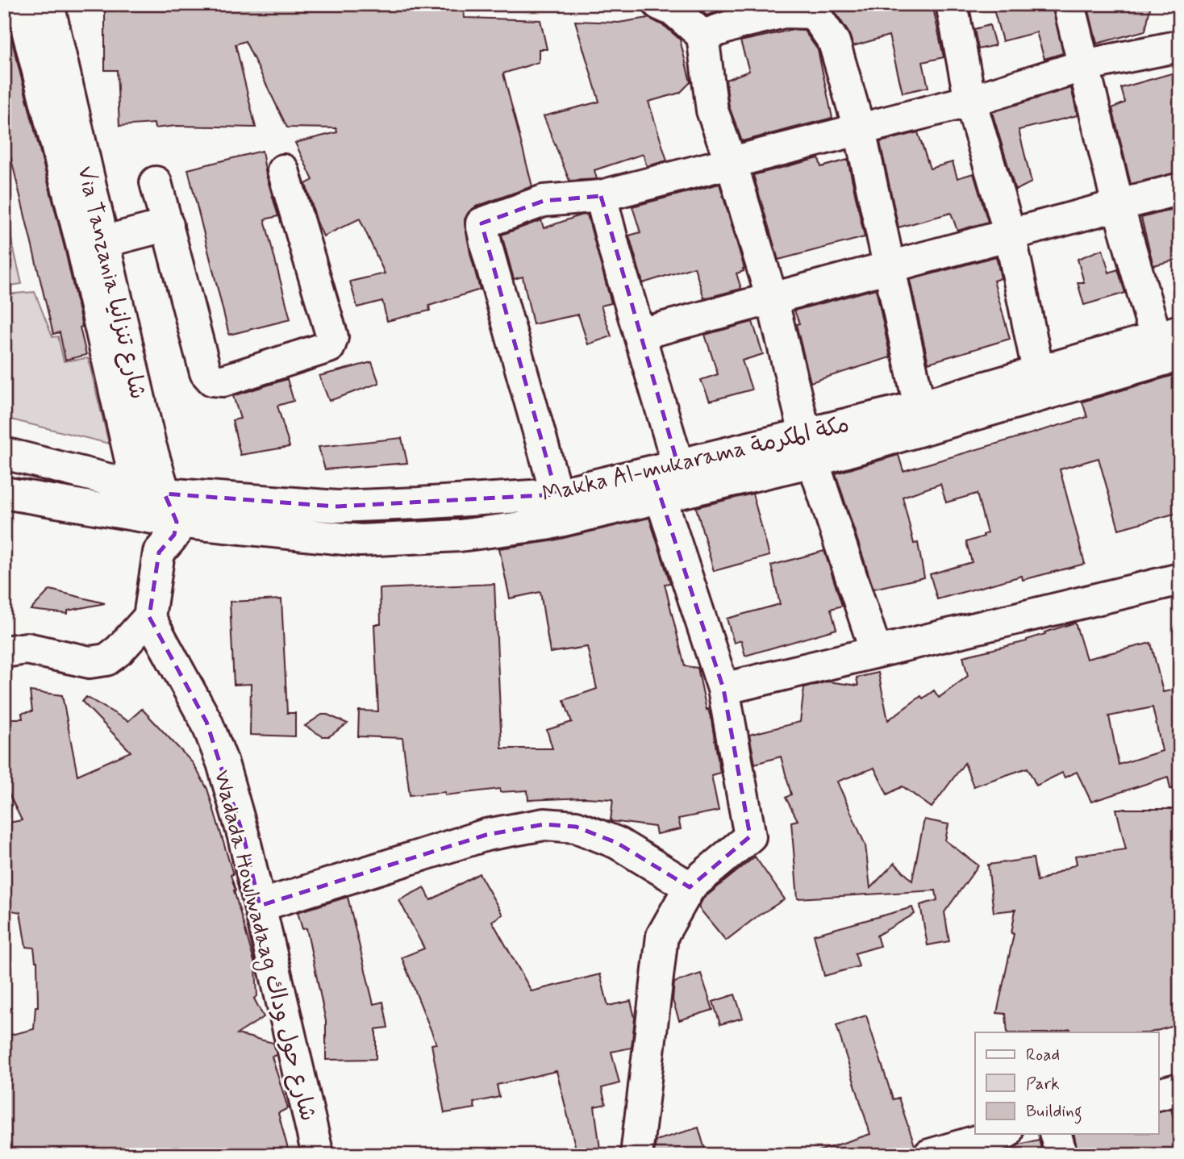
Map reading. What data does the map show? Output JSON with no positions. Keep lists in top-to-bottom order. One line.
{"streets":{"main road":["Via Tanzania شارع تنزانيا","Makka Al-mukarama مكة المكرمة","Wadada Howlwadaag شارع حول وداك"]},"crossings":[["Via Tanzania شارع تنزانيا","Makka Al-mukarama مكة المكرمة"]],"legend":["Road","Park","Building"]}
